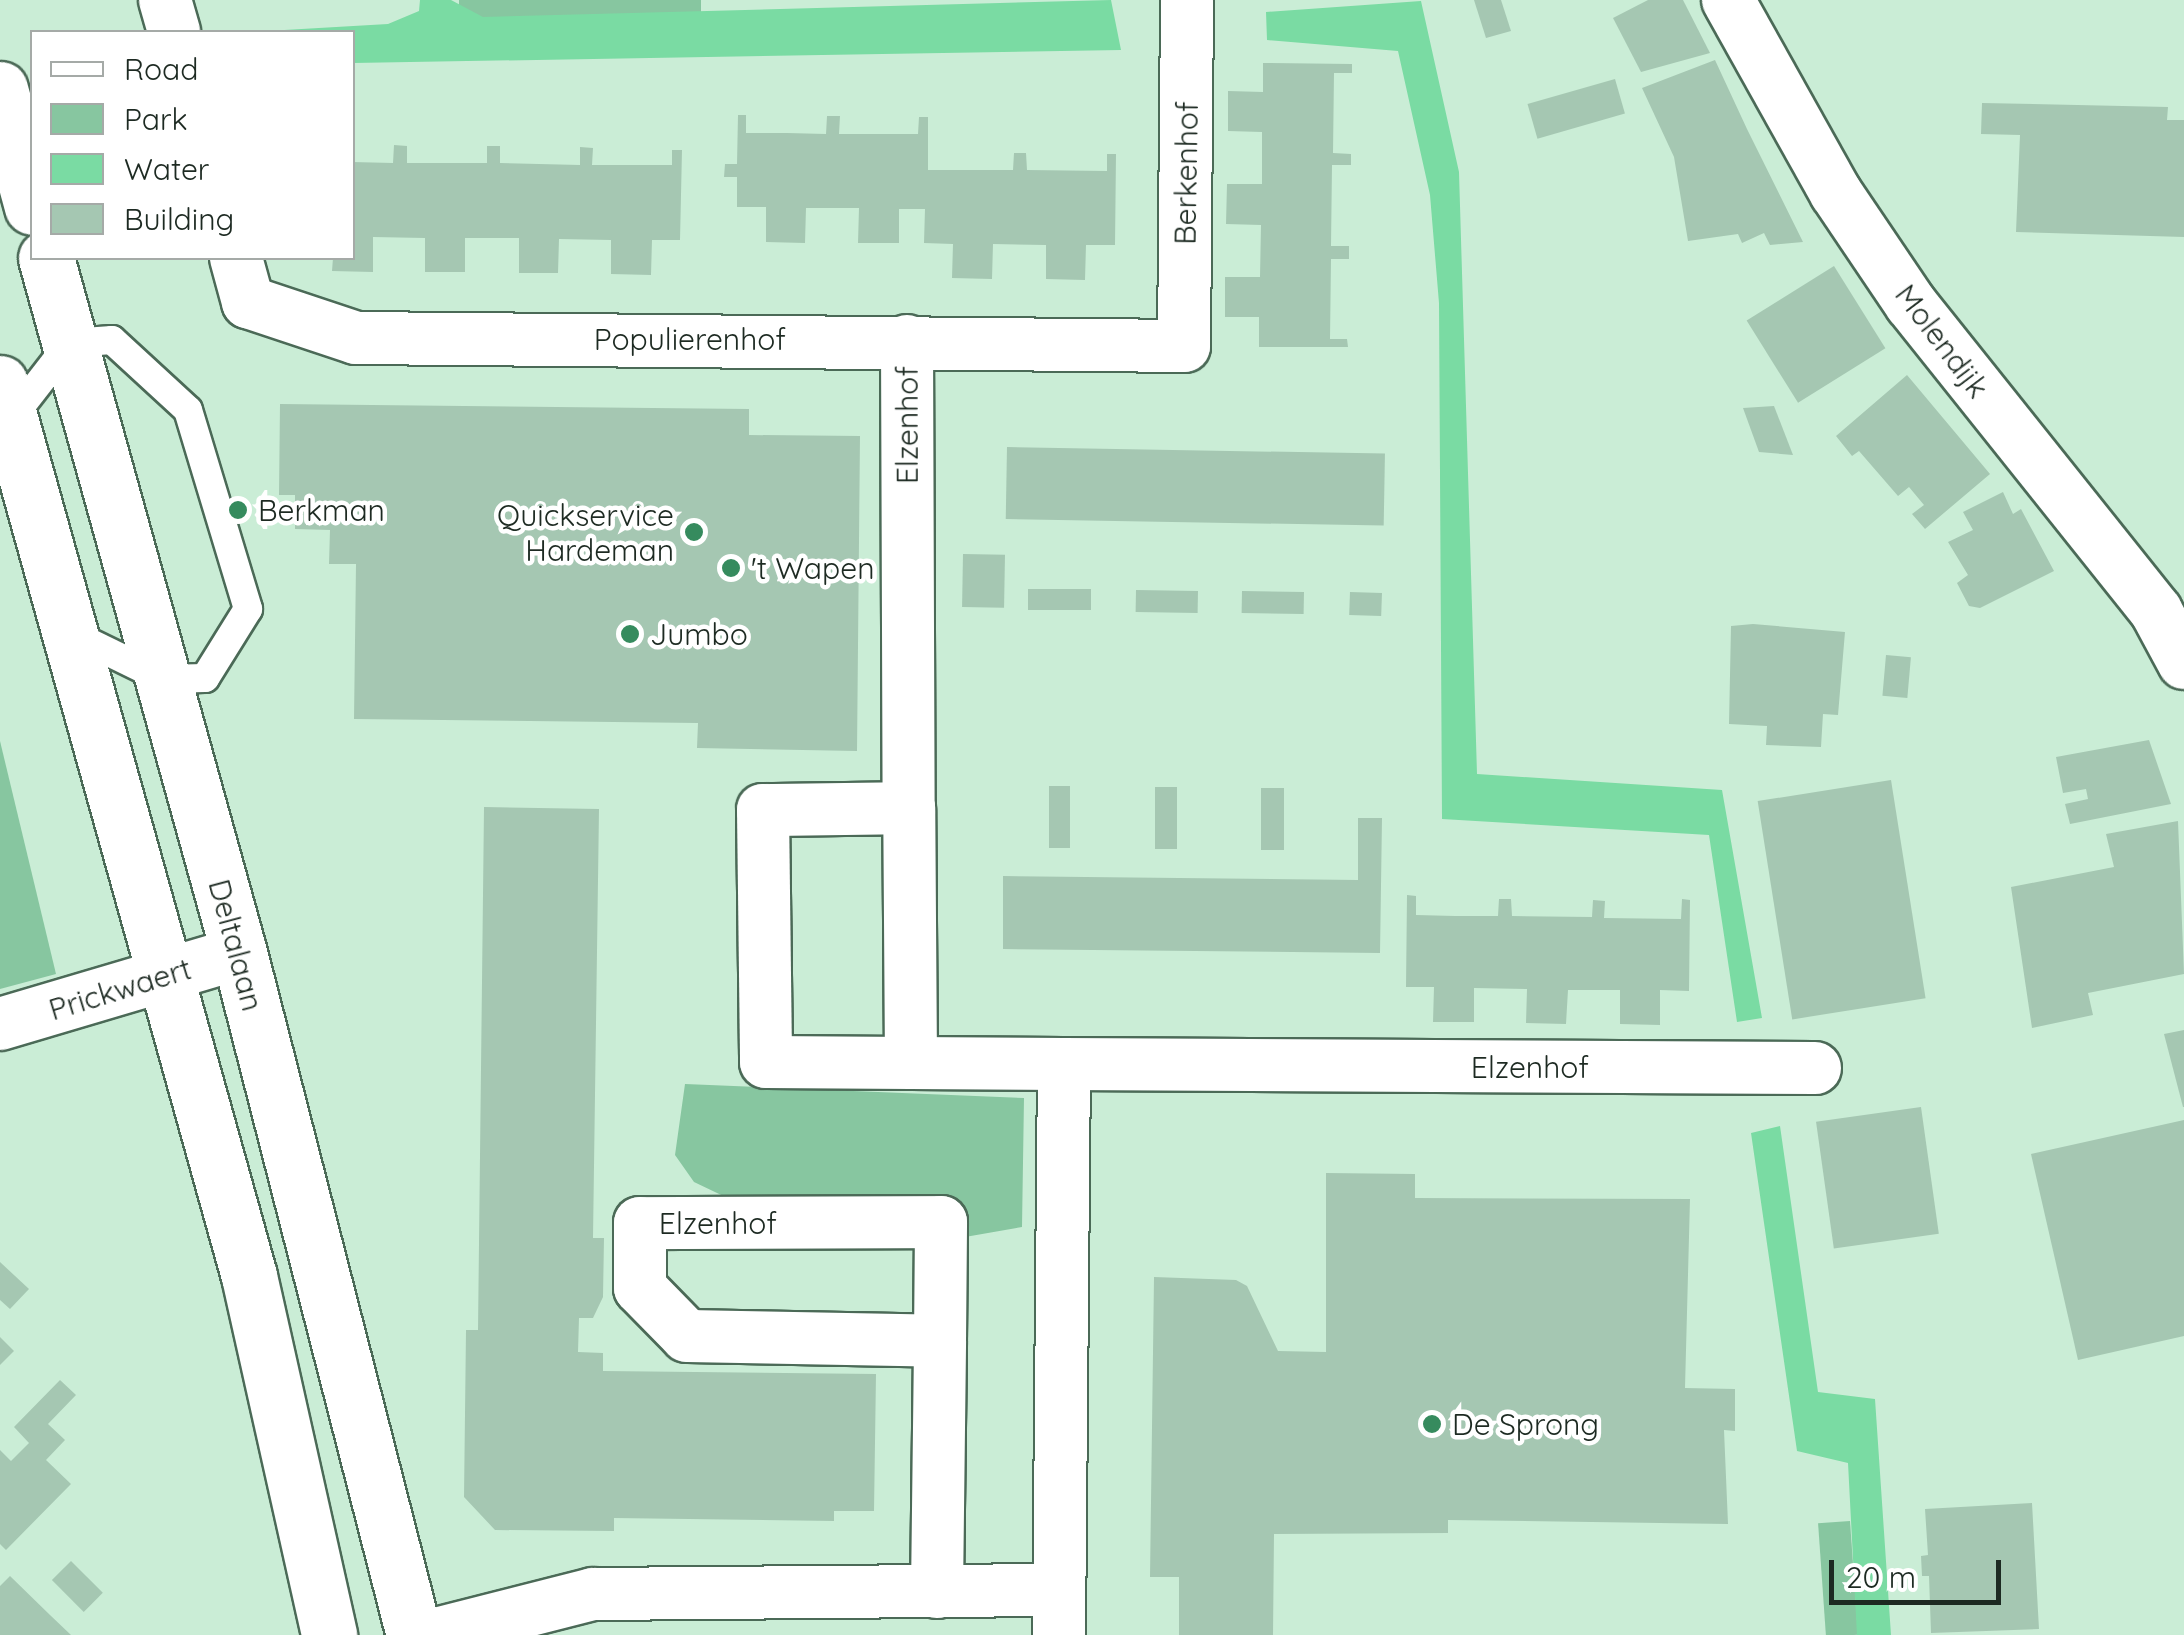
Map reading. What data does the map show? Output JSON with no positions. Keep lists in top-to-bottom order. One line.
{"streets":{"street":["Berkenhof","Populierenhof","Molendijk","Elzenhof","Deltalaan","Prickwaert"]},"crossings":[["Berkenhof","Populierenhof"],["Populierenhof","Elzenhof"],["Deltalaan","Prickwaert"]],"places":["Berkman","Quickservice Hardeman","'t Wapen","Jumbo","De Sprong"],"legend":["Road","Park","Water","Building"],"scale_bar":"20 m"}
